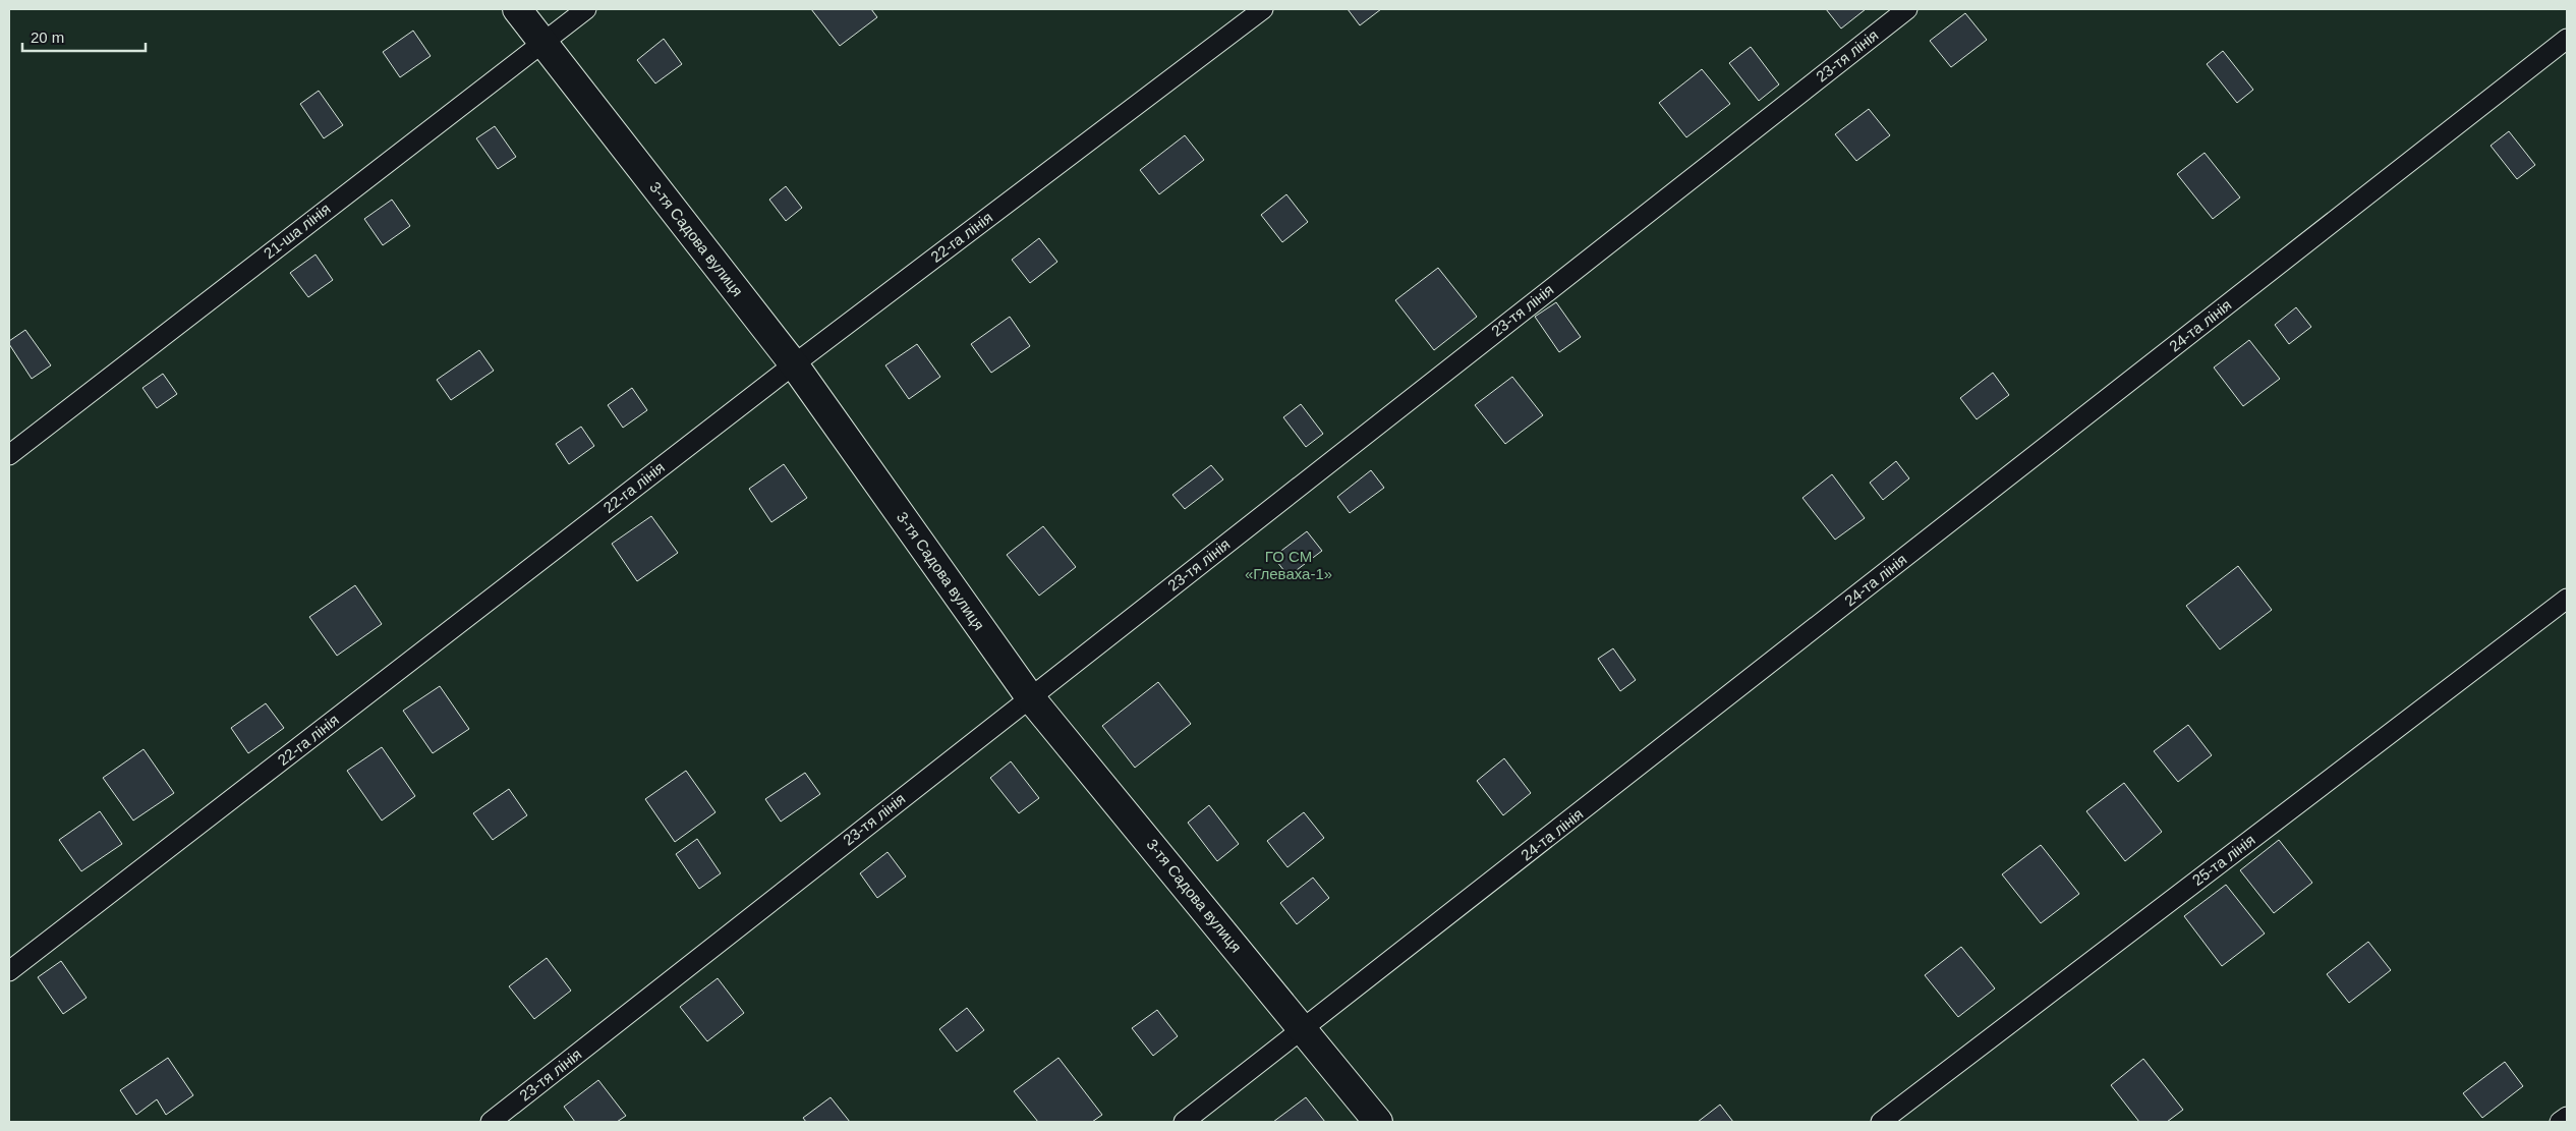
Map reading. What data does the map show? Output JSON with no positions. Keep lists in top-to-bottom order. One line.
{"streets":{"street":["3-тя Садова вулиця"],"lane":["23-тя лінія","21-ша лінія","22-га лінія","24-та лінія","25-та лінія"]},"crossings":[["23-тя лінія","3-тя Садова вулиця"],["21-ша лінія","3-тя Садова вулиця"],["22-га лінія","3-тя Садова вулиця"],["3-тя Садова вулиця","24-та лінія"]],"parks":["ГО СМ «Глеваха-1»"],"scale_bar":"20 m"}
